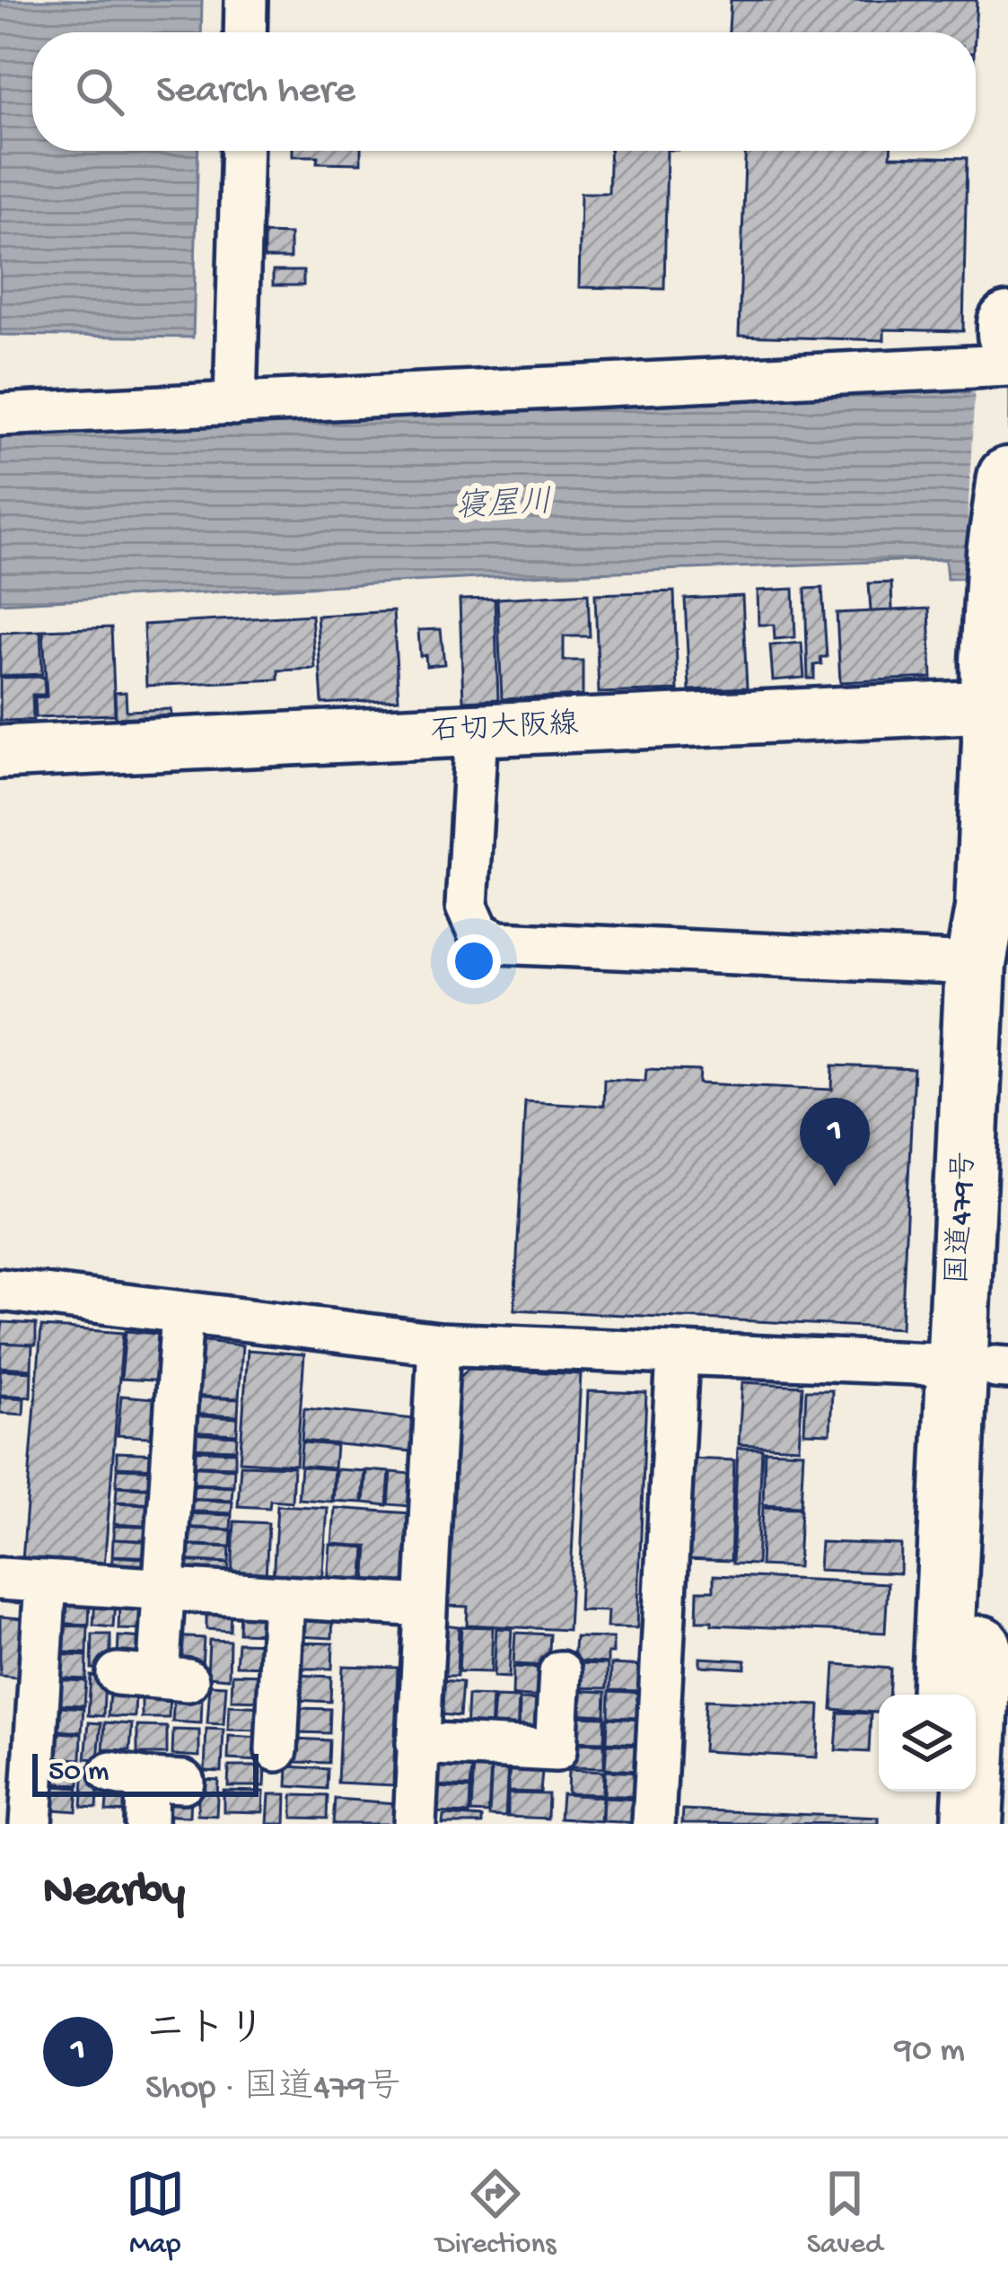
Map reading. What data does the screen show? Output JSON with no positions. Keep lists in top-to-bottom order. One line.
{"streets":{"highway":["国道479号"],"main road":["石切大阪線"]},"crossings":[["石切大阪線","国道479号"]],"water":["寝屋川"],"scale_bar":"50 m","page":{"search":"Search here","pins":"1","scale":"50 m","heading":"Nearby","list":[{"mark":"1","name":"ニトリ","note":"Shop · 国道479号","value":"90 m"}],"nav":["Map","Directions","Saved"]}}
